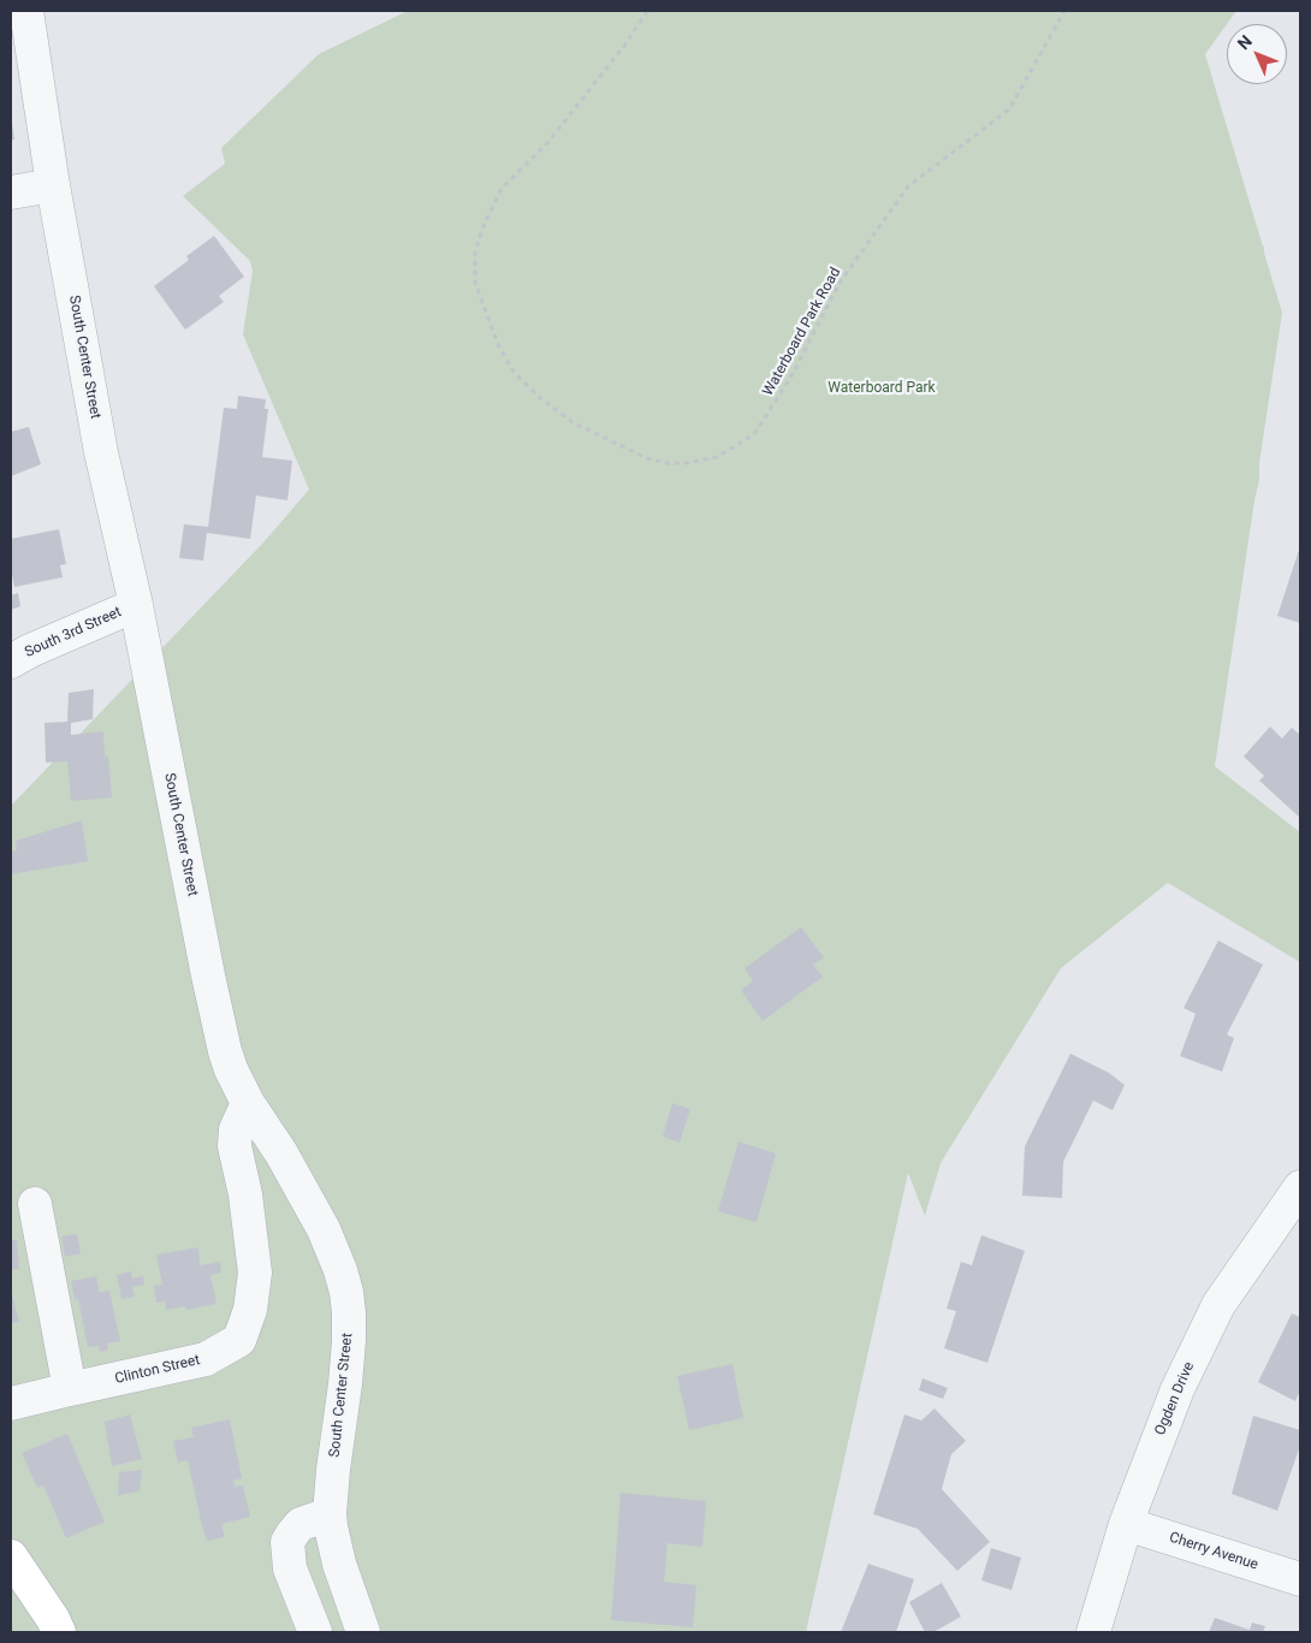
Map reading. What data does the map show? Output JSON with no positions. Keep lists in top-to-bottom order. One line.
{"streets":{"street":["South Center Street","South 3rd Street","Clinton Street","Ogden Drive","Cherry Avenue"],"path":["Waterboard Park Road"]},"crossings":[["South Center Street","South 3rd Street"],["South Center Street","Clinton Street"],["Ogden Drive","Cherry Avenue"]],"parks":["Waterboard Park"],"north":"top left"}
